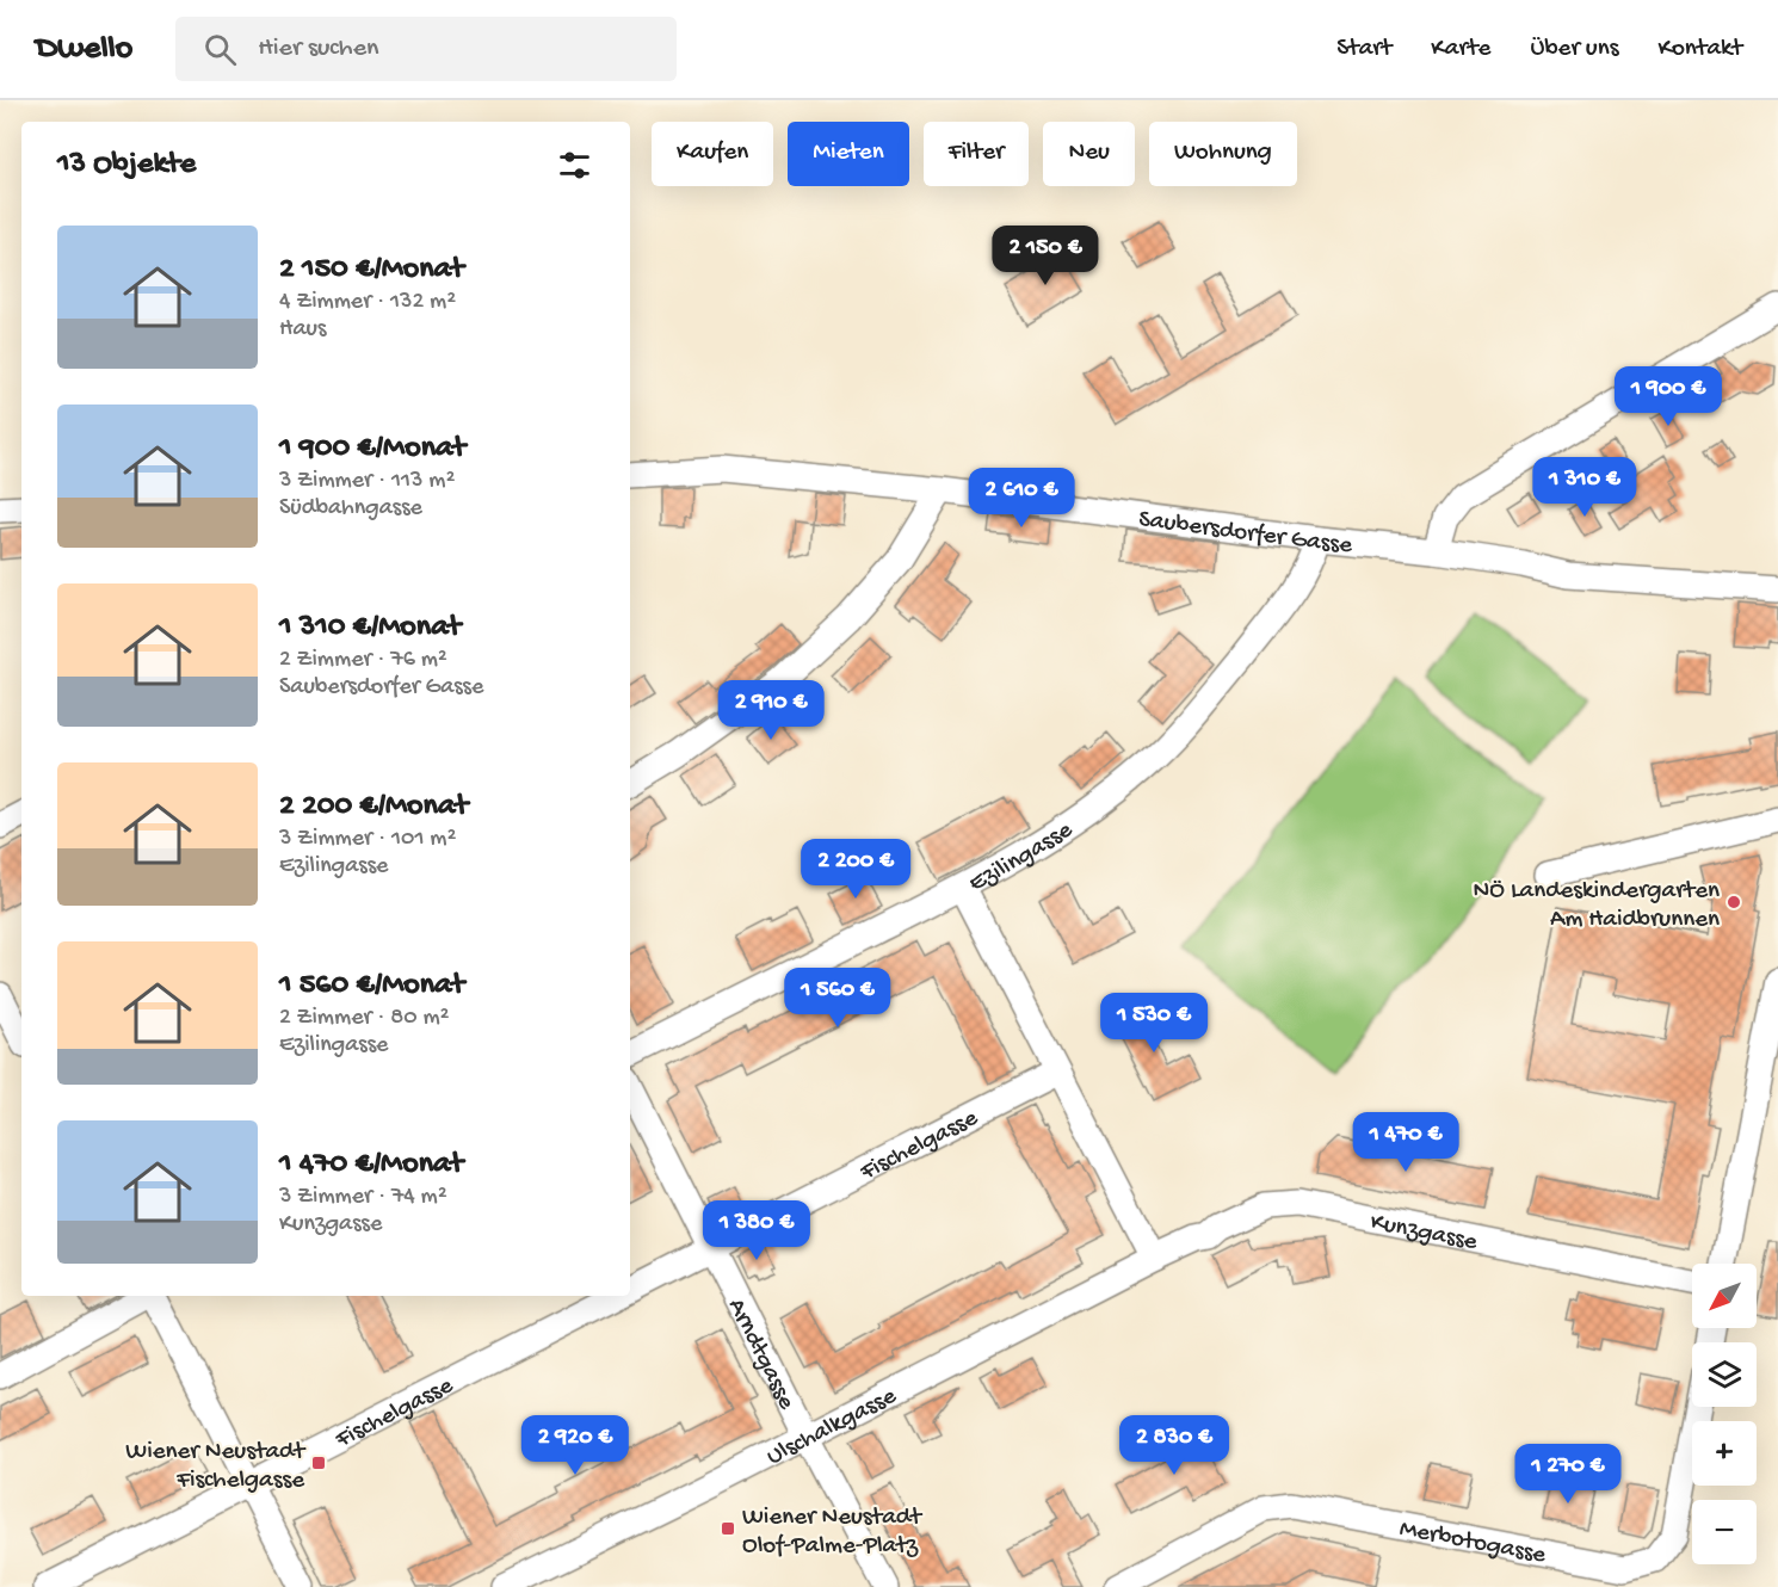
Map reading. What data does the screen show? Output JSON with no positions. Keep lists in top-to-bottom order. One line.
{"streets":{"street":["Saubersdorfer Gasse","Ezilingasse","Fischelgasse","Kunzgasse","Arndtgasse","Ulschalkgasse","Merbotogasse"]},"crossings":[["Saubersdorfer Gasse","Ezilingasse"],["Fischelgasse","Arndtgasse"],["Kunzgasse","Ulschalkgasse"],["Arndtgasse","Ulschalkgasse"]],"places":{"other":["NÖ Landeskindergarten Am Haidbrunnen"],"transit":["Wiener Neustadt Fischelgasse","Wiener Neustadt Olof-Palme-Platz"]},"north":"bottom left","page":{"header":"Dwello","search":"Hier suchen","nav":["Start","Karte","Über uns","Kontakt"],"chip":["Kaufen","Mieten","Filter","Neu","Wohnung"],"heading":"13 Objekte","list":[{"name":"2 150 €/Monat","note":"4 Zimmer · 132 m² · Haus"},{"name":"1 900 €/Monat","note":"3 Zimmer · 113 m² · Südbahngasse"},{"name":"1 310 €/Monat","note":"2 Zimmer · 76 m² · Saubersdorfer Gasse"},{"name":"2 200 €/Monat","note":"3 Zimmer · 101 m² · Ezilingasse"},{"name":"1 560 €/Monat","note":"2 Zimmer · 80 m² · Ezilingasse"},{"name":"1 470 €/Monat","note":"3 Zimmer · 74 m² · Kunzgasse"}],"price":["2 150 €","1 900 €","1 310 €","2 610 €","2 910 €","2 200 €","1 560 €","1 530 €","1 470 €","1 380 €","2 920 €","2 830 €","1 270 €"],"map_buttons":["+","−"]}}
